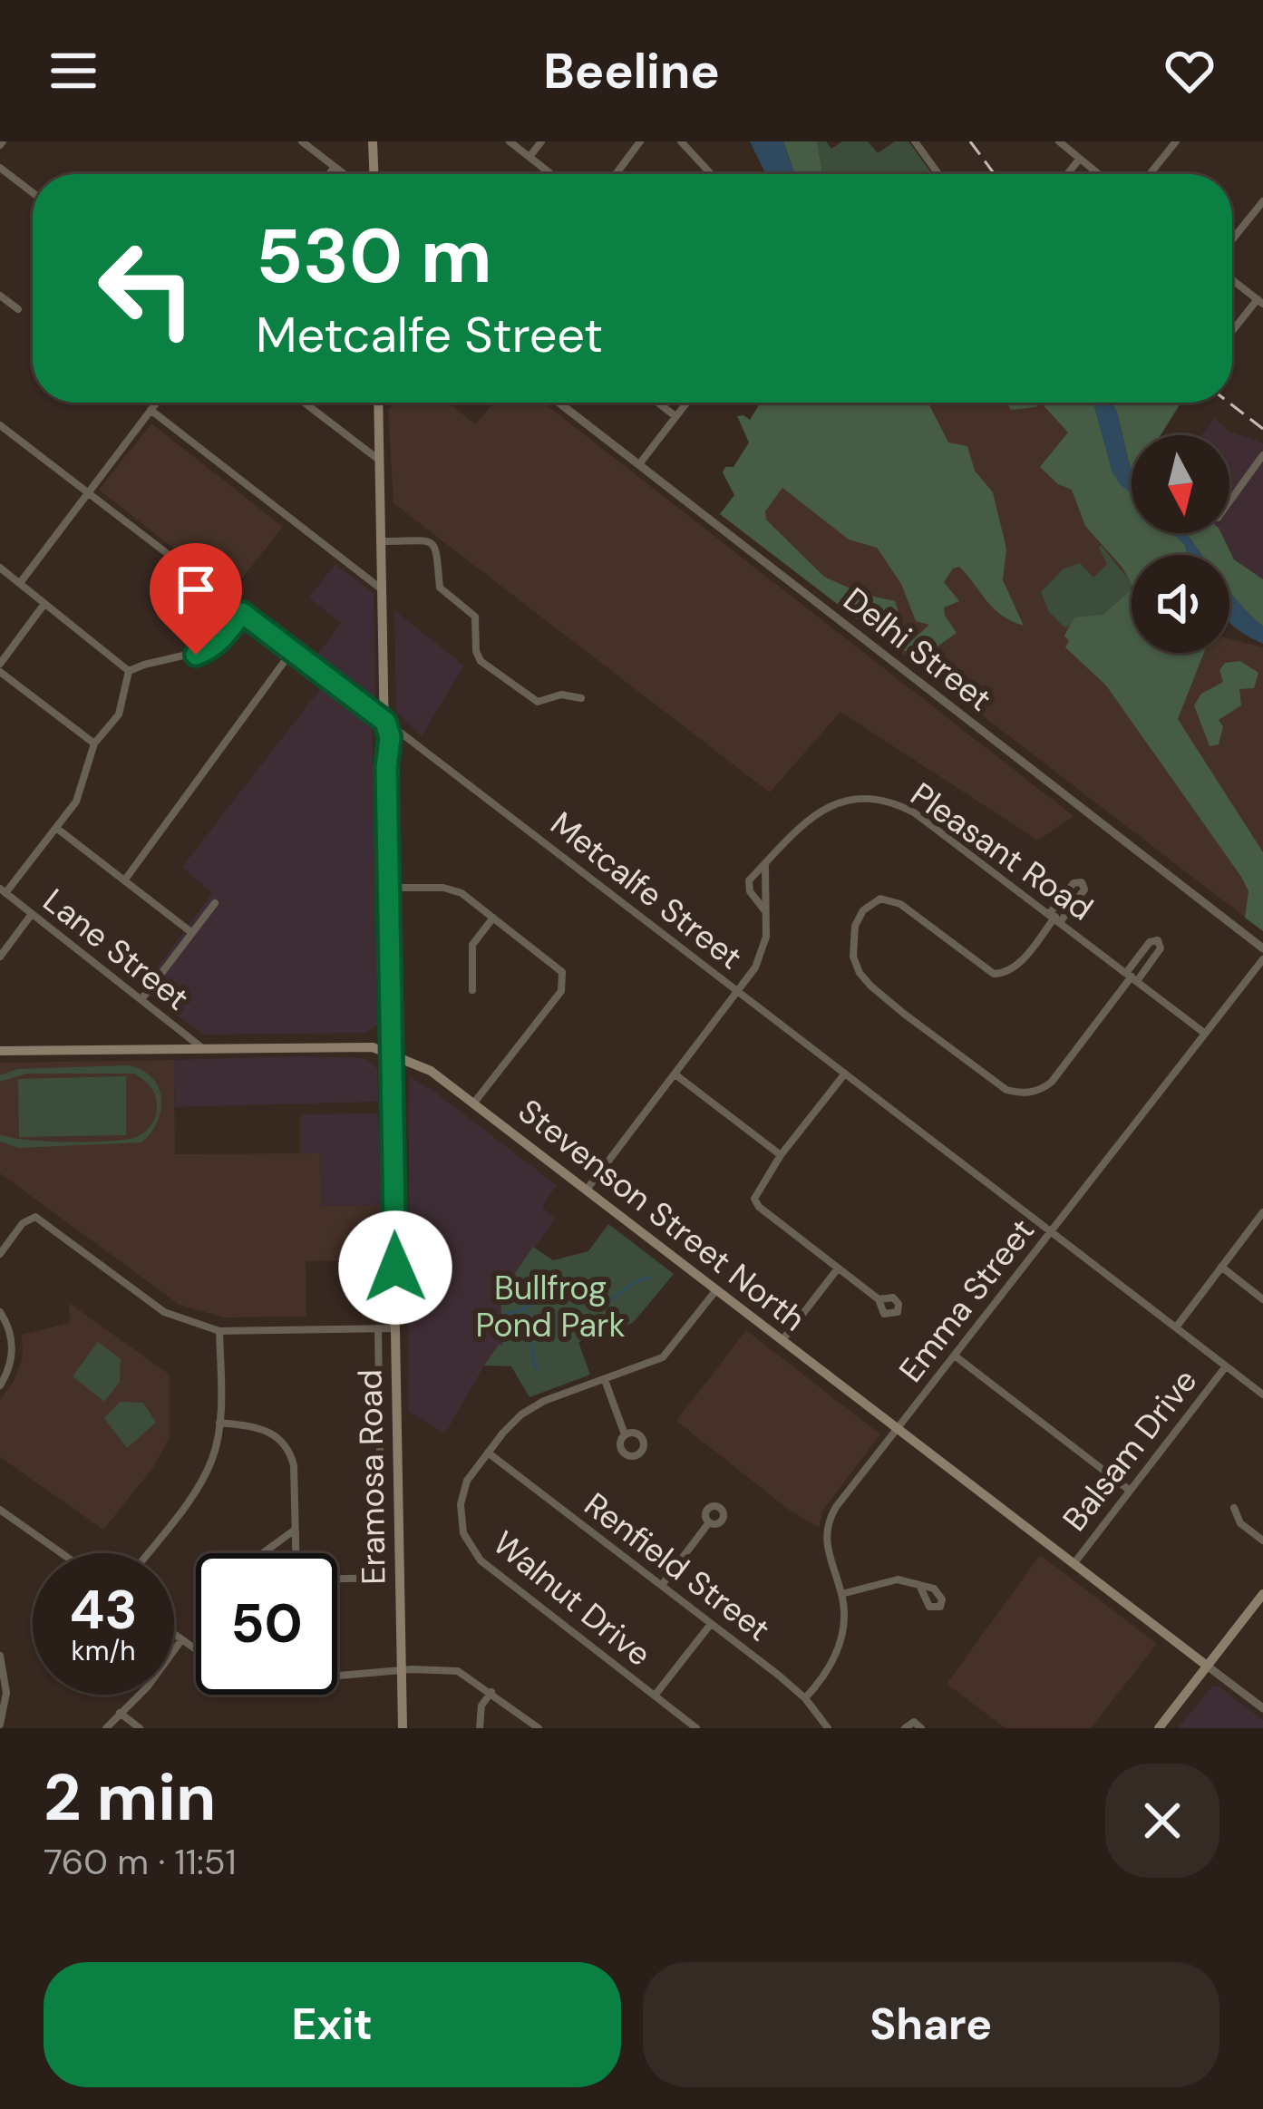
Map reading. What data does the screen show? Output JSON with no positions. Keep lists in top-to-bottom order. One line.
{"streets":{"main road":["Stevenson Street North","Eramosa Road"],"street":["Delhi Street","Pleasant Road","Metcalfe Street","Lane Street","Emma Street","Balsam Drive","Renfield Street","Walnut Drive"]},"crossings":[["Pleasant Road","Emma Street"],["Metcalfe Street","Emma Street"],["Metcalfe Street","Balsam Drive"],["Metcalfe Street","Eramosa Road"],["Lane Street","Stevenson Street North"],["Stevenson Street North","Emma Street"],["Stevenson Street North","Balsam Drive"],["Stevenson Street North","Eramosa Road"],["Stevenson Street North","Walnut Drive"],["Emma Street","Renfield Street"],["Renfield Street","Walnut Drive"]],"parks":["Bullfrog Pond Park"],"north":"bottom","page":{"header":"Beeline","turn":["530 m","Metcalfe Street"],"speed":"43 km/h","limit":"50","heading":["2 min","760 m · 11:51"],"buttons":["Exit","Share"]}}
